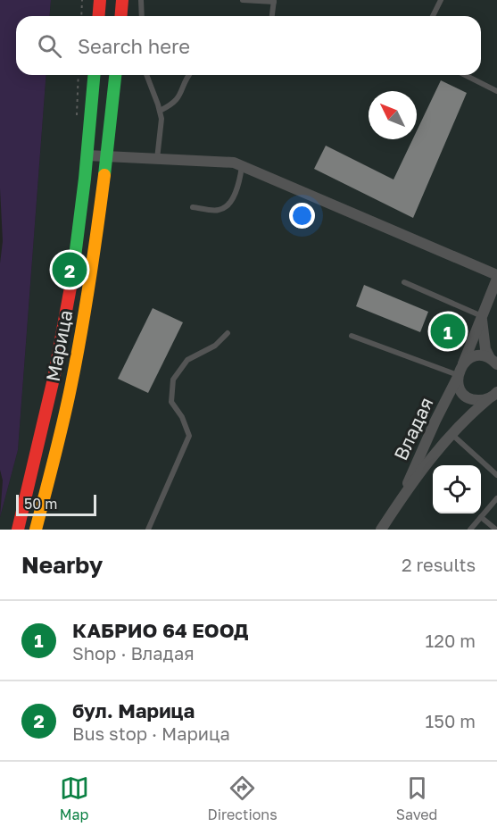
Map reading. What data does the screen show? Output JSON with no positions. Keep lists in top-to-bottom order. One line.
{"streets":{"street":["Марица","Владая"]},"scale_bar":"50 m","north":"top left","page":{"search":"Search here","pins":["2","1"],"scale":"50 m","heading":["Nearby","2 results"],"list":[{"mark":"1","name":"КАБРИО 64 ЕООД","note":"Shop · Владая","value":"120 m"},{"mark":"2","name":"бул. Марица","note":"Bus stop · Марица","value":"150 m"}],"nav":["Map","Directions","Saved"]}}
